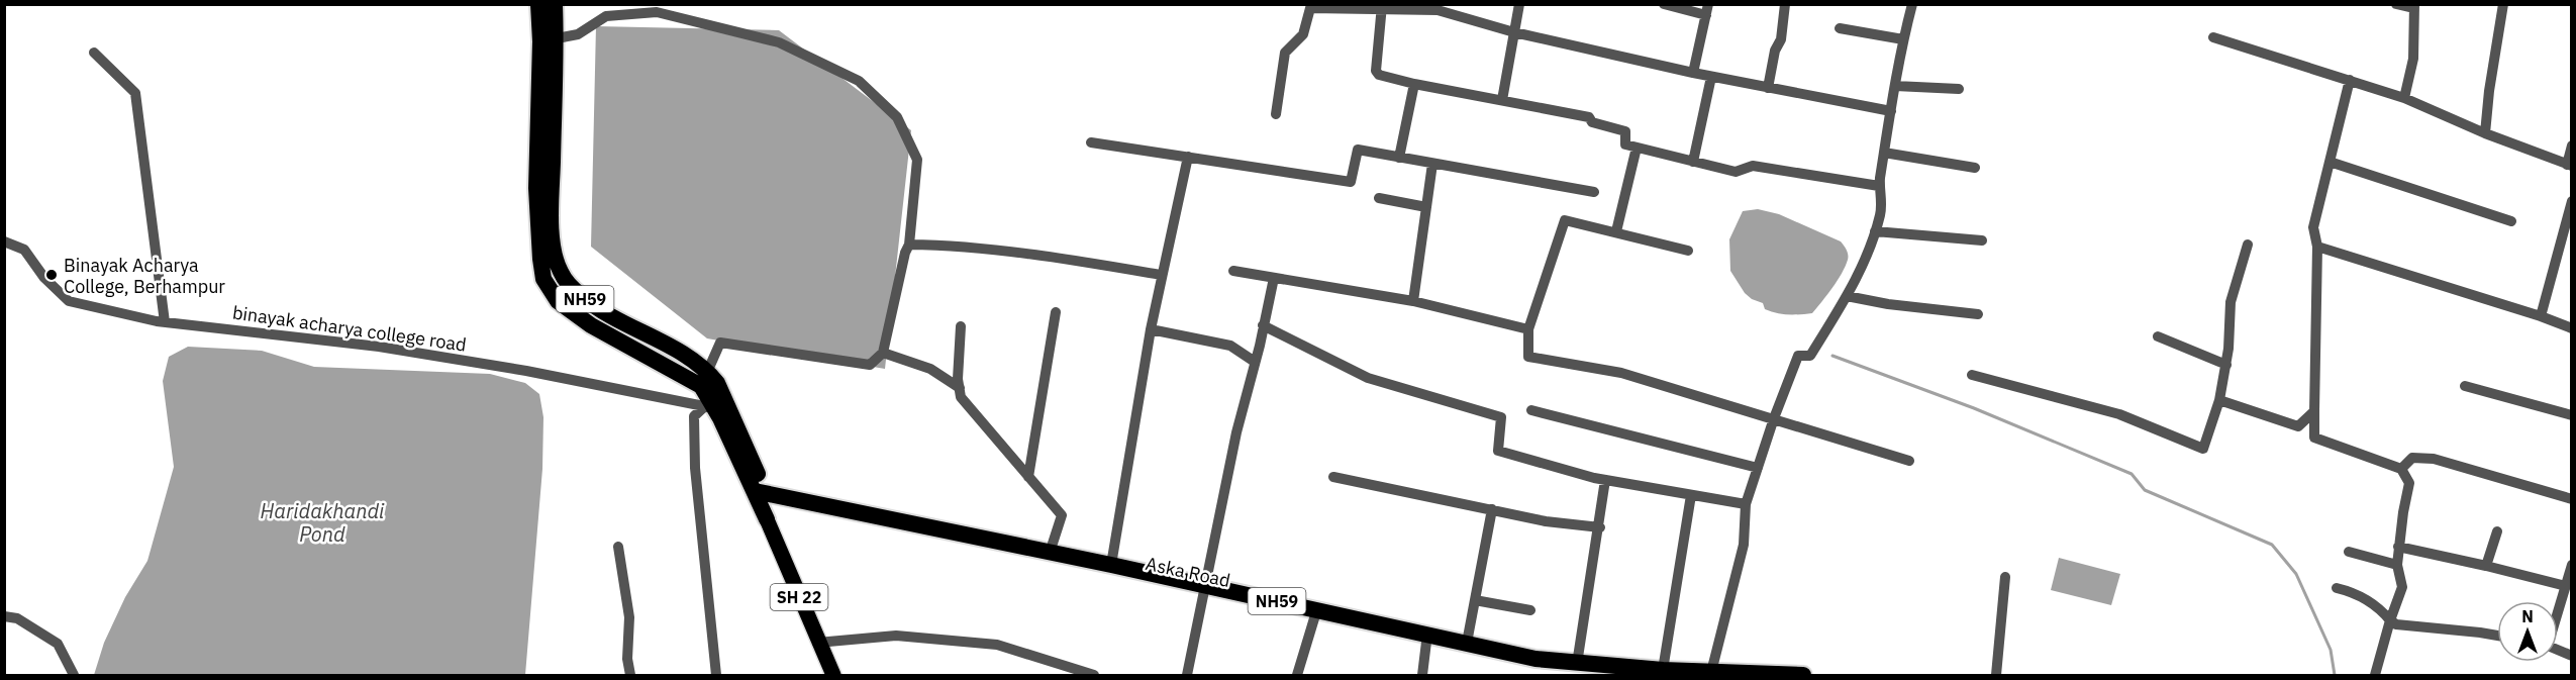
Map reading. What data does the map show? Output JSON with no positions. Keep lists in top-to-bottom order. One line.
{"streets":{"highway":["NH59","Aska Road"],"main road":["SH 22"],"street":["binayak acharya college road"]},"crossings":[["NH59","binayak acharya college road"],["NH59","Aska Road"],["NH59","SH 22"],["Aska Road","SH 22"]],"water":["Haridakhandi Pond"],"places":["Binayak Acharya College, Berhampur"],"north":"top"}
